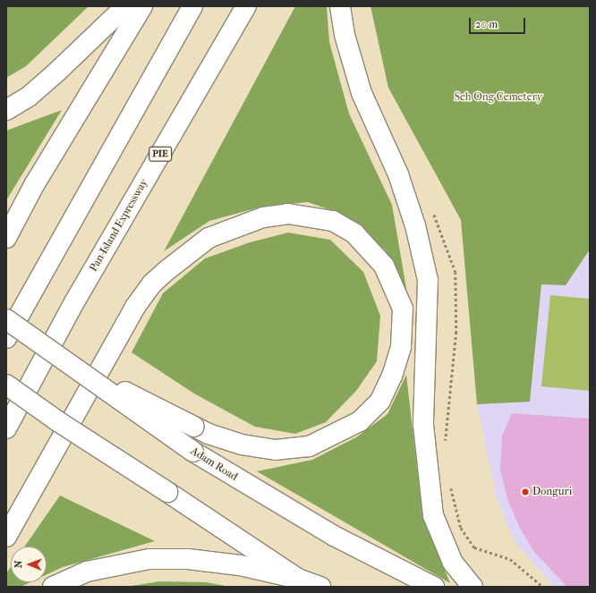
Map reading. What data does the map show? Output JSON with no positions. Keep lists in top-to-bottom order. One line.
{"streets":{"highway":["PIE","Pan-Island Expressway","Adam Road"]},"parks":["Seh Ong Cemetery"],"places":["Donguri"],"scale_bar":"20 m","north":"left"}
